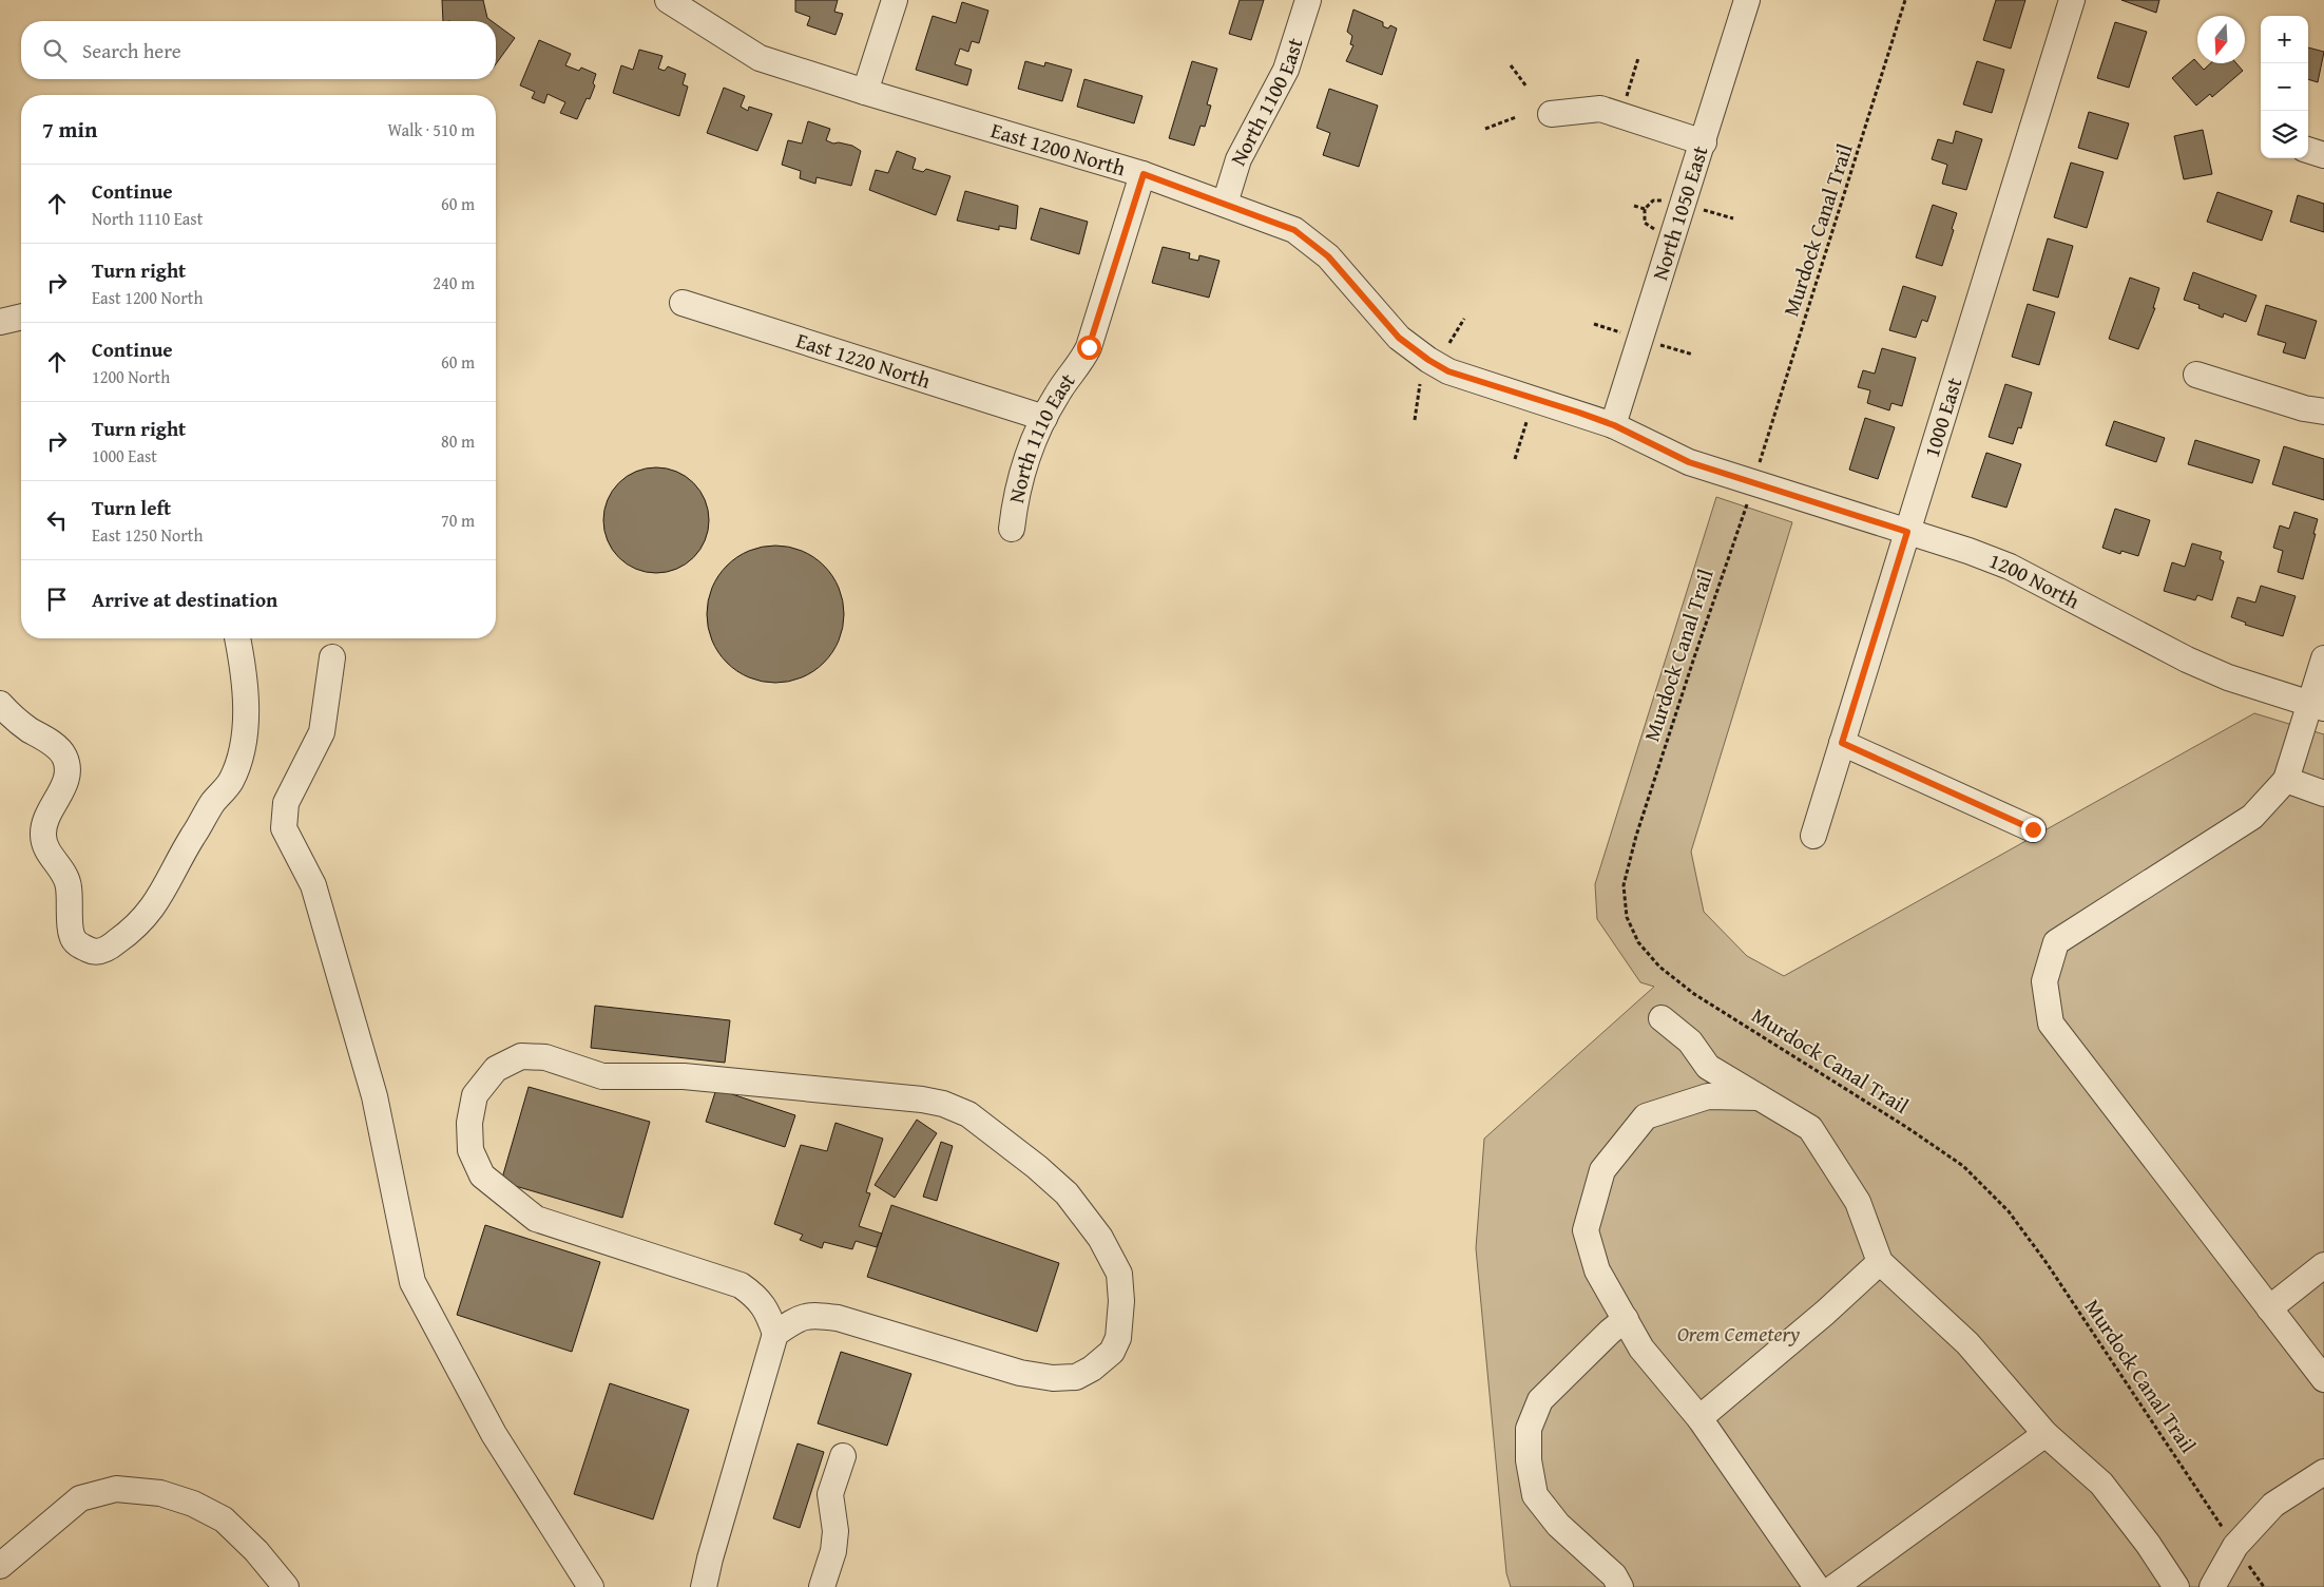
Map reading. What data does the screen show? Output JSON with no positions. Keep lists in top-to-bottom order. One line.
{"streets":{"street":["North 1100 East","East 1200 North","North 1050 East","East 1220 North","1000 East","North 1110 East","1200 North"],"path":["Murdock Canal Trail"]},"crossings":[["North 1100 East","East 1200 North"],["East 1200 North","North 1050 East"],["East 1200 North","Murdock Canal Trail"],["East 1200 North","North 1110 East"],["East 1200 North","1200 North"],["Murdock Canal Trail","1200 North"],["East 1220 North","North 1110 East"],["1000 East","1200 North"]],"parks":["Orem Cemetery"],"north":"bottom","page":{"map_buttons":["+","−"],"search":"Search here","heading":["7 min","Walk · 510 m"],"list":[["Continue","North 1110 East","60 m"],["Turn right","East 1200 North","240 m"],["Continue","1200 North","60 m"],["Turn right","1000 East","80 m"],["Turn left","East 1250 North","70 m"],"Arrive at destination"]}}
